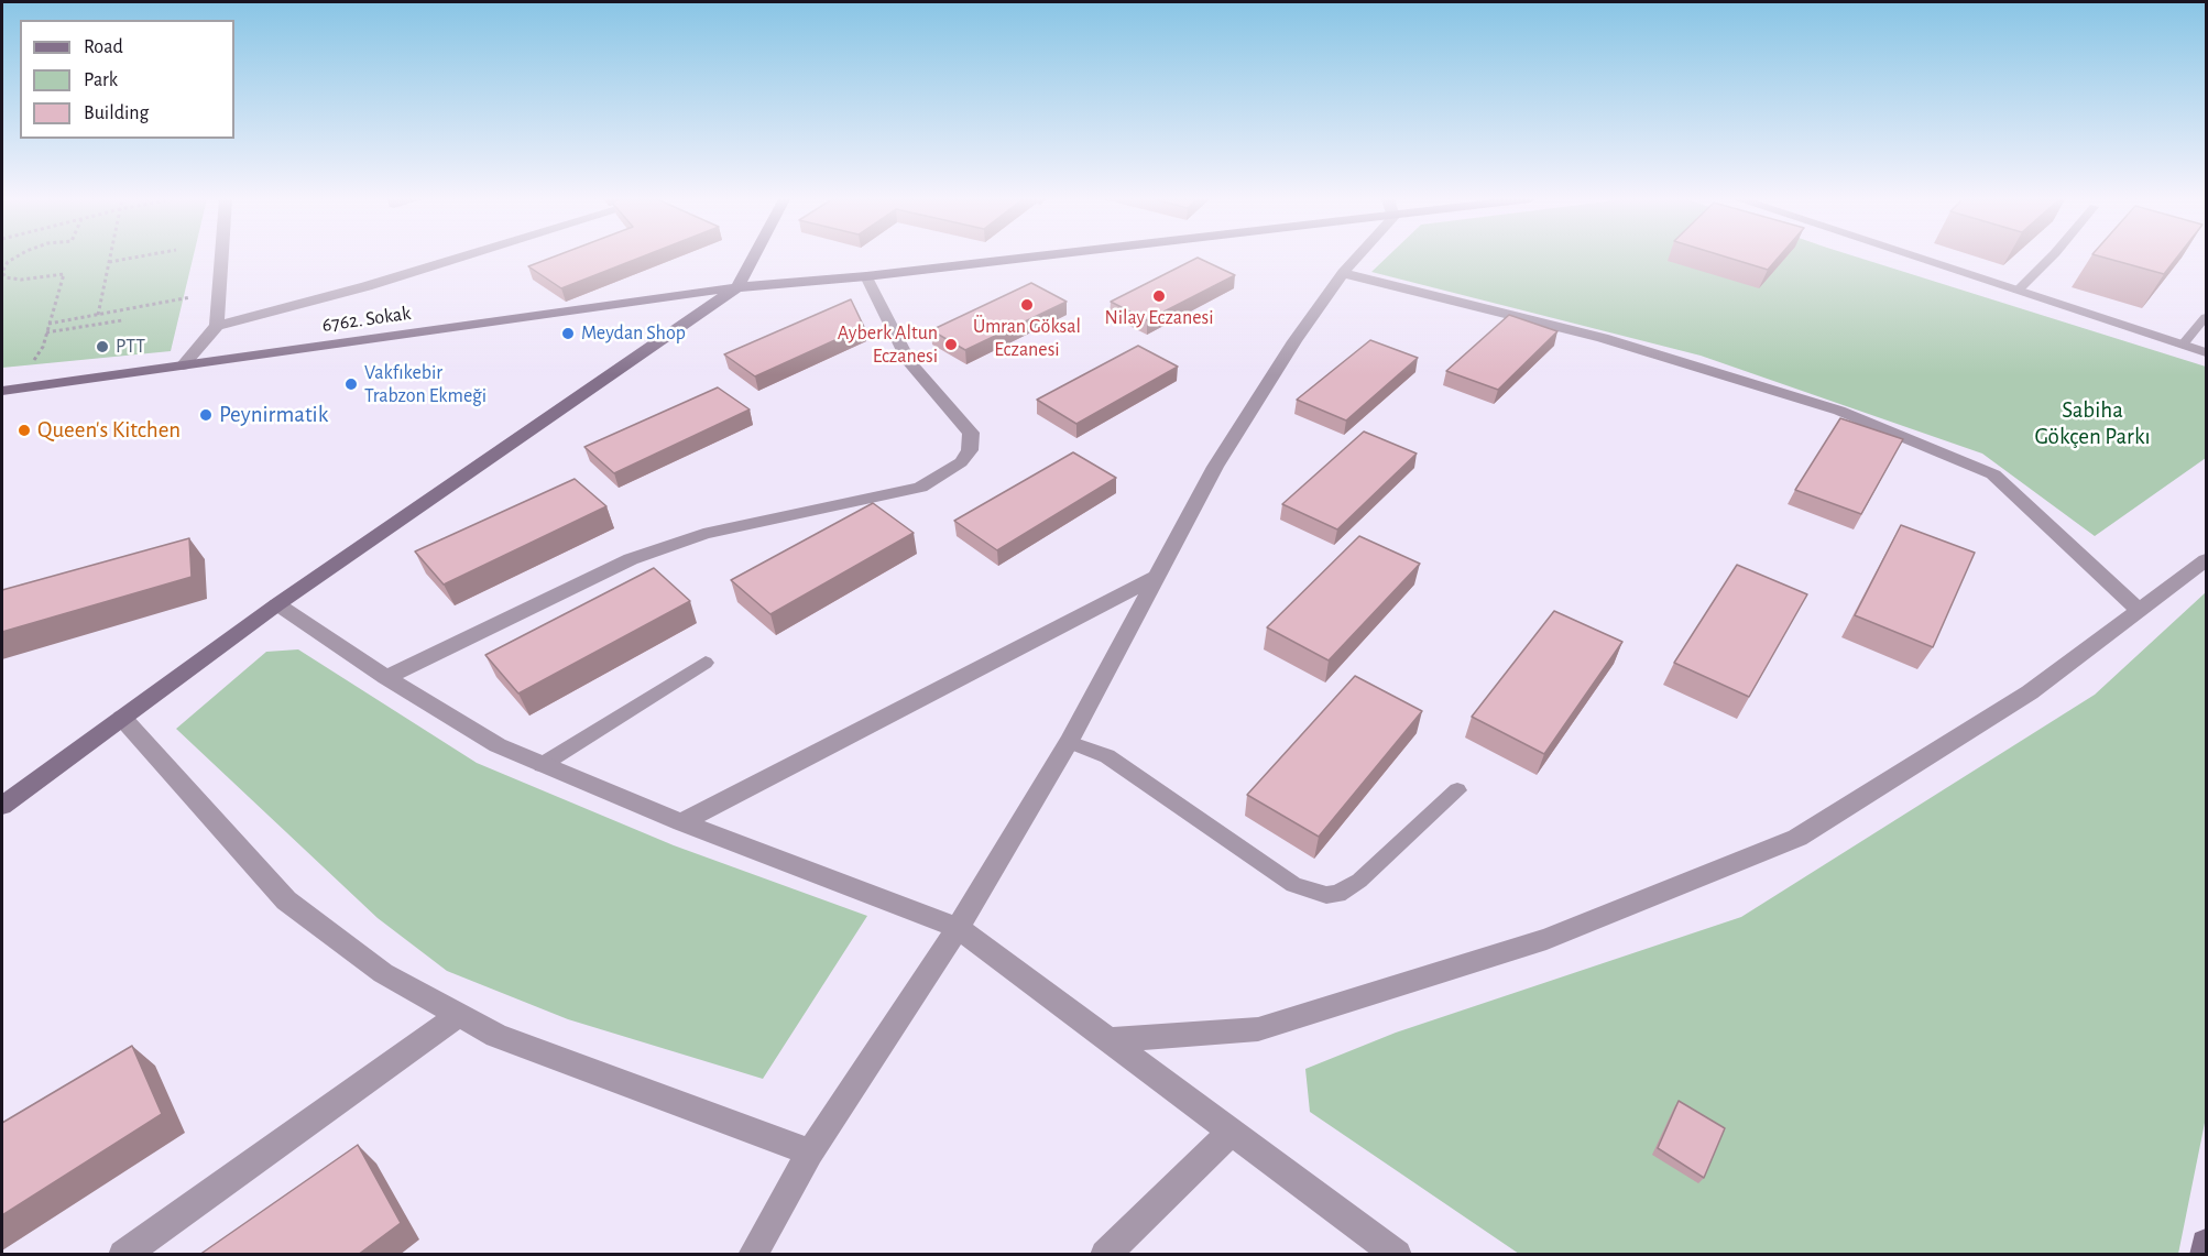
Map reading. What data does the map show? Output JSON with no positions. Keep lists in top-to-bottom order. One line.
{"streets":{"main road":["6762. Sokak"]},"parks":["Sabiha Gökçen Parkı"],"places":["Nilay Eczanesi","Ümran Göksal Eczanesi","Meydan Shop","Ayberk Altun Eczanesi","PTT","Vakfıkebir Trabzon Ekmeği","Peynirmatik","Queen's Kitchen"],"legend":["Road","Park","Building"]}
